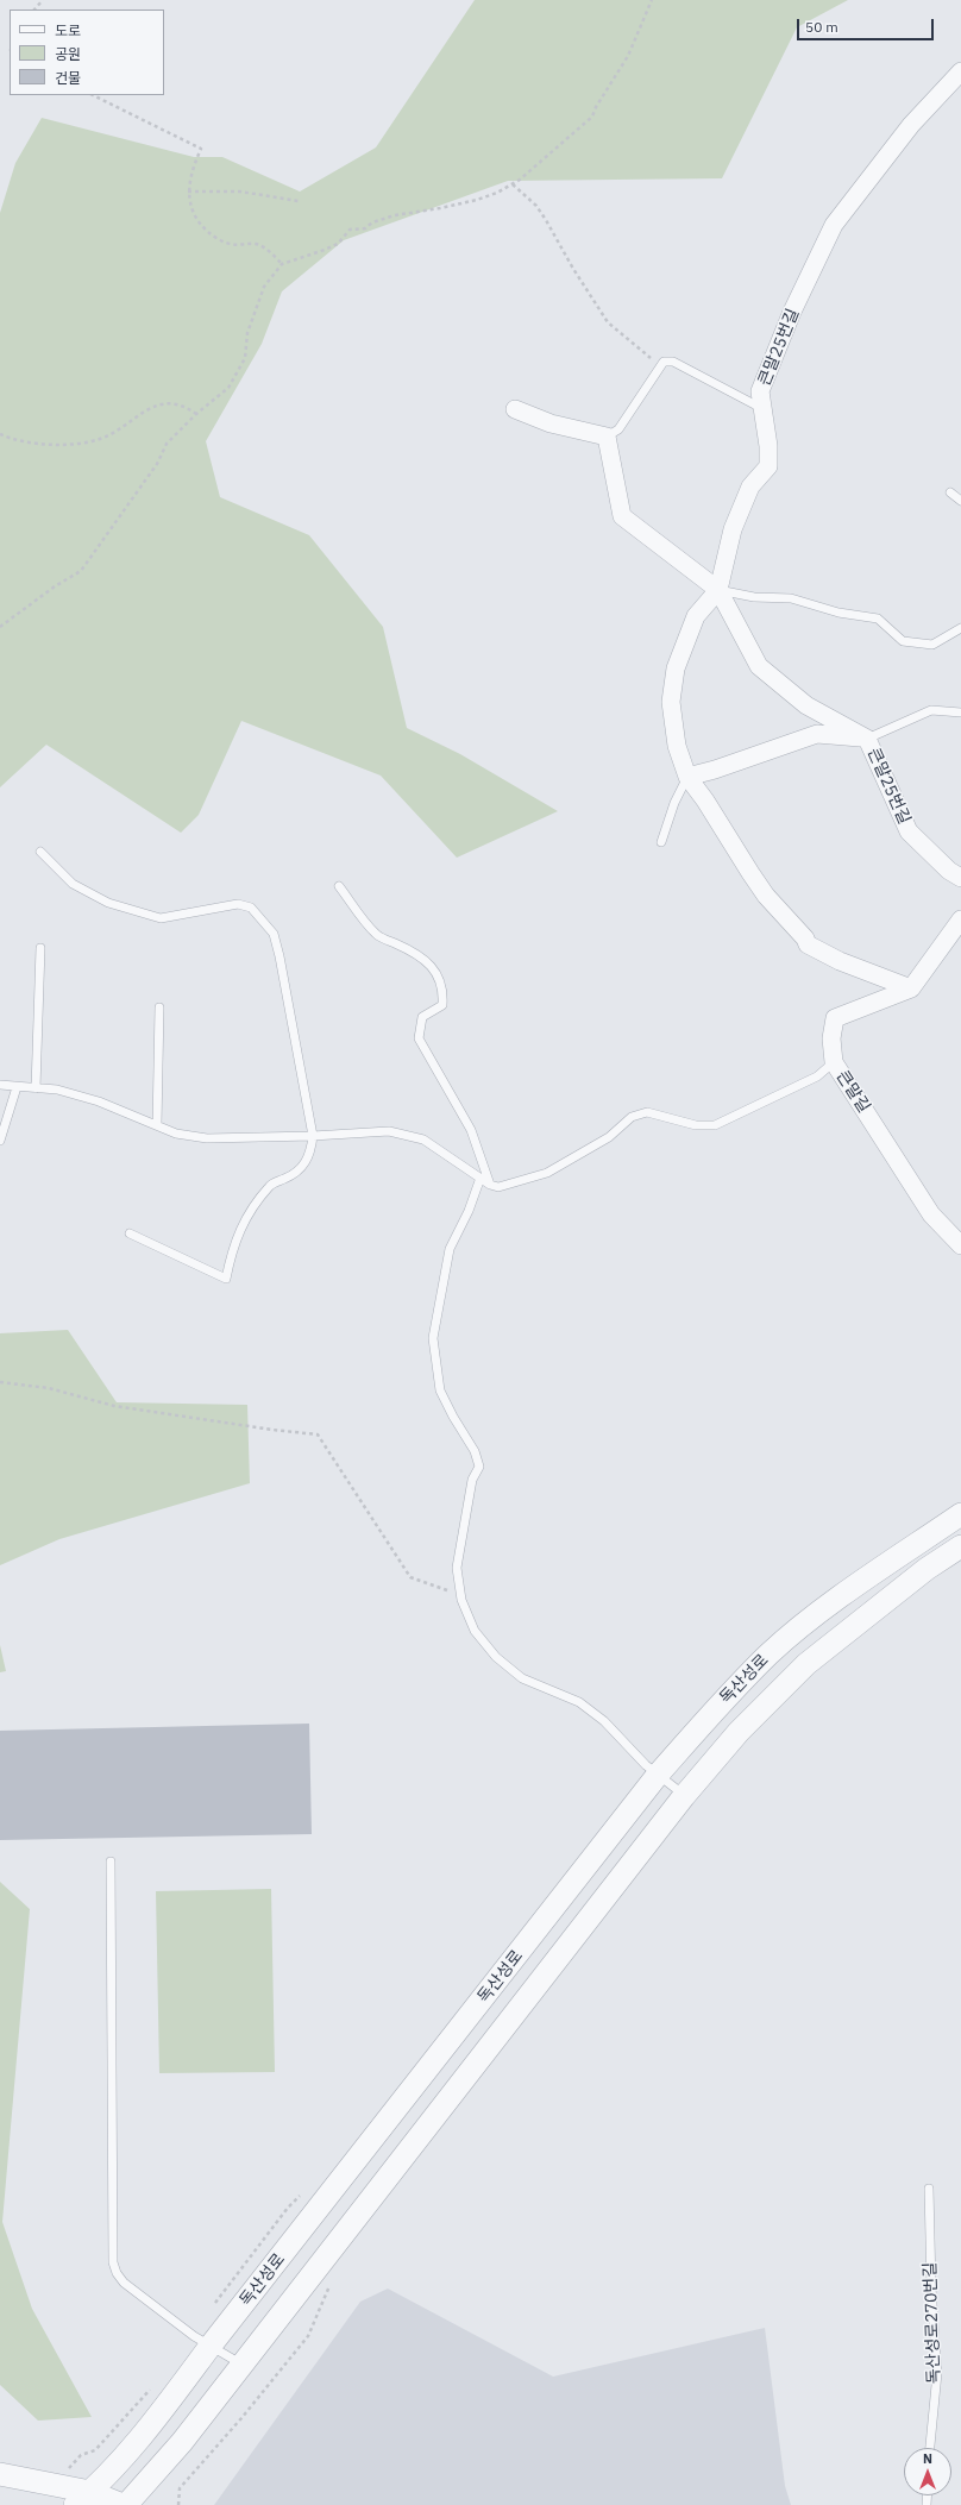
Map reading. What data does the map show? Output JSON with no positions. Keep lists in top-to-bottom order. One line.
{"streets":{"street":["큰말25번길","큰말길","독산성로"],"lane":["독산성로270번길"]},"legend":["도로","공원","건물"],"scale_bar":"50 m","north":"top"}
